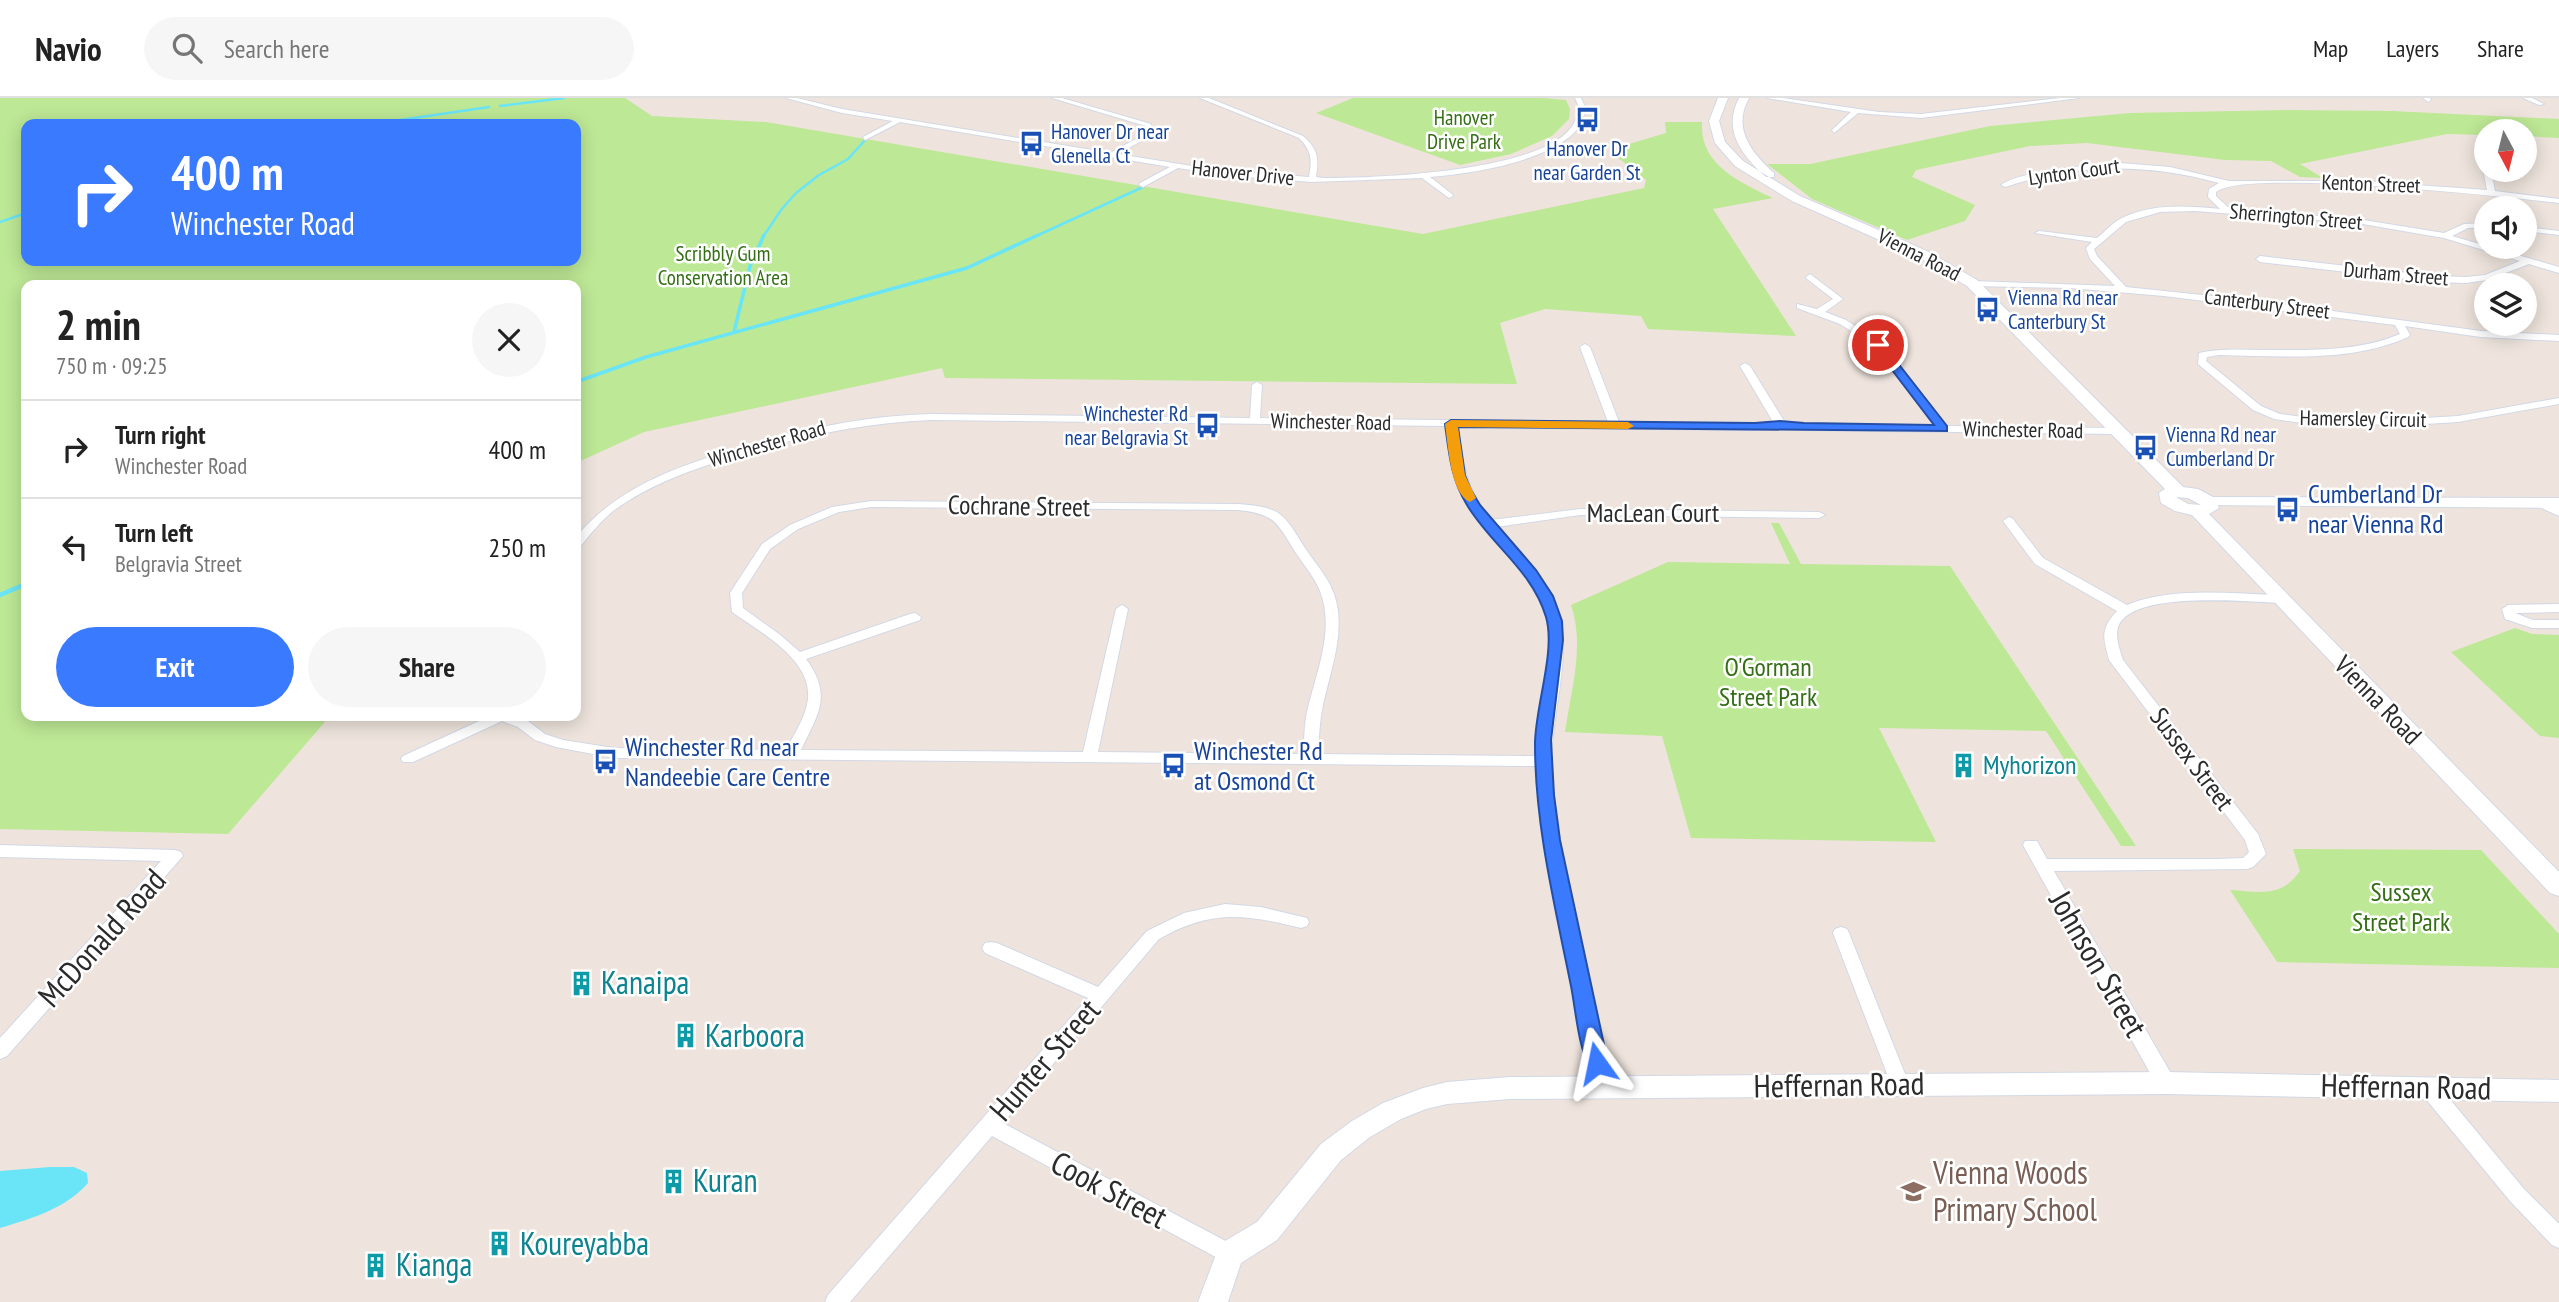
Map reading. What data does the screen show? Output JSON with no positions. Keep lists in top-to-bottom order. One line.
{"streets":{"main road":["Vienna Road"],"street":["Lynton Court","Hanover Drive","Kenton Street","Sherrington Street","Durham Street","Canterbury Street","Hamersley Circuit","Winchester Road","Cochrane Street","MacLean Court","Sussex Street","McDonald Road","Johnson Street","Hunter Street","Heffernan Road","Cook Street"]},"crossings":[["Lynton Court","Kenton Street"],["Sherrington Street","Durham Street"],["Vienna Road","Canterbury Street"],["Vienna Road","Winchester Road"],["Canterbury Street","Hamersley Circuit"],["Sussex Street","Johnson Street"],["Johnson Street","Heffernan Road"],["Hunter Street","Cook Street"],["Heffernan Road","Cook Street"]],"parks":["Hanover Drive Park","Scribbly Gum Conservation Area","O'Gorman Street Park","Sussex Street Park"],"places":{"bus stop":["Hanover Dr near Garden St","Hanover Dr near Glenella Ct","Vienna Rd near Canterbury St","Winchester Rd near Belgravia St","Vienna Rd near Cumberland Dr","Cumberland Dr near Vienna Rd","Winchester Rd near Nandeebie Care Centre","Winchester Rd at Osmond Ct"],"building":["Myhorizon","Kanaipa","Karboora","Kuran","Koureyabba","Kianga"],"school or university":["Vienna Woods Primary School"]},"north":"bottom","page":{"header":"Navio","search":"Search here","nav":["Map","Layers","Share"],"turn":["400 m","Winchester Road"],"heading":["2 min","750 m · 09:25"],"list":[{"name":"Turn right","note":"Winchester Road","value":"400 m"},{"name":"Turn left","note":"Belgravia Street","value":"250 m"}],"buttons":["Exit","Share"]}}
